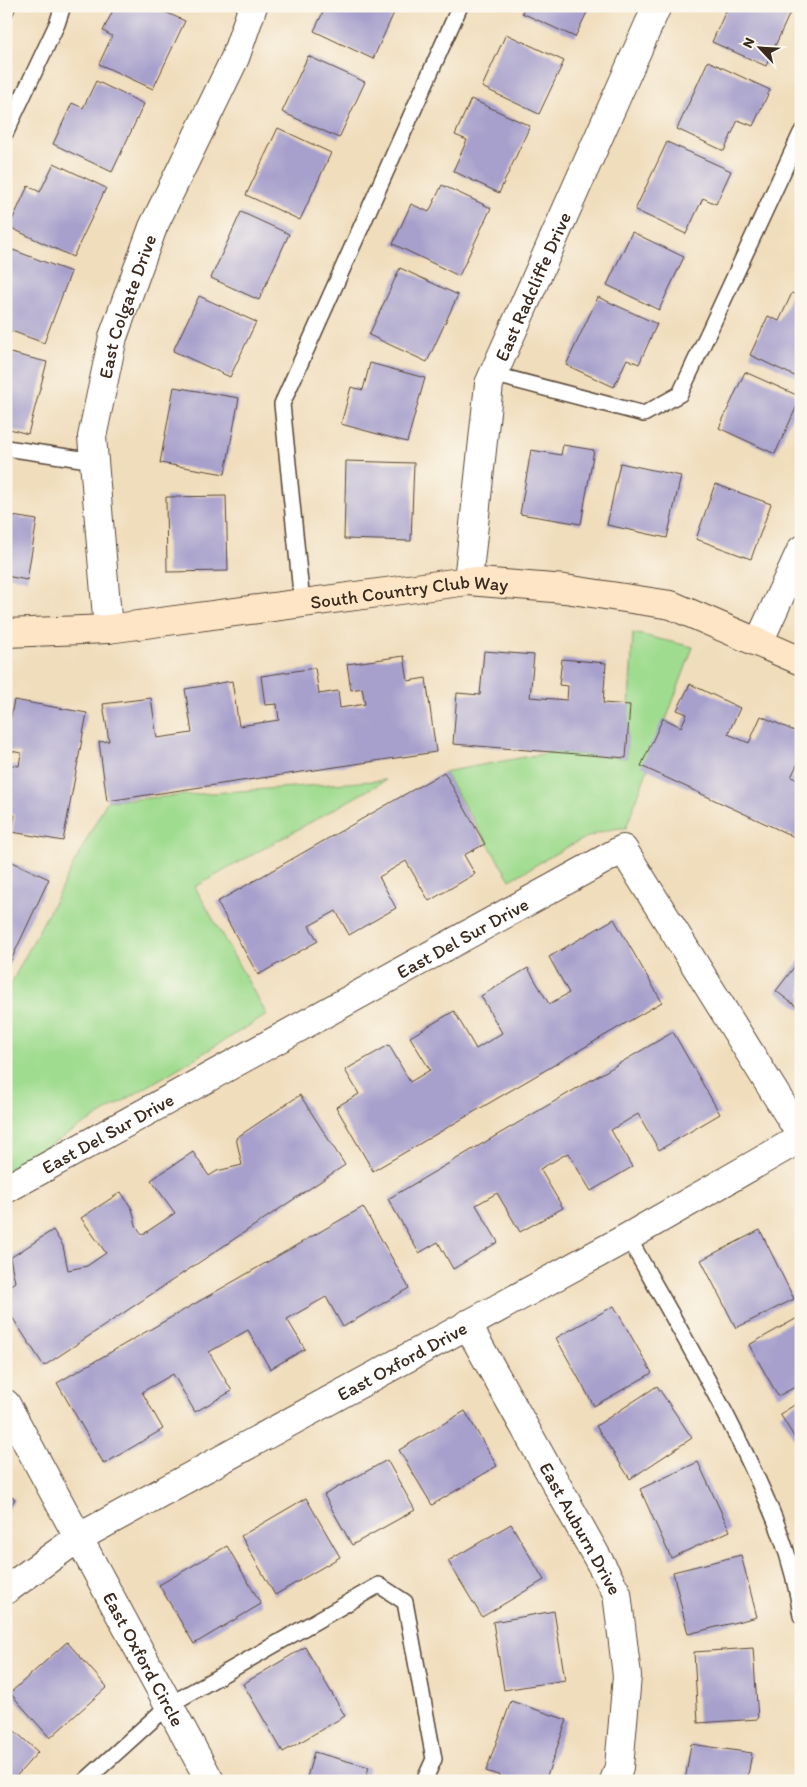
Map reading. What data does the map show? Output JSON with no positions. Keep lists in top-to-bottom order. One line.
{"streets":{"street":["East Radcliffe Drive","East Colgate Drive","South Country Club Way","East Del Sur Drive","East Oxford Drive","East Auburn Drive","East Oxford Circle"]},"crossings":[["East Radcliffe Drive","South Country Club Way"],["East Colgate Drive","South Country Club Way"],["East Del Sur Drive","East Oxford Drive"],["East Oxford Drive","East Auburn Drive"],["East Oxford Drive","East Oxford Circle"]],"north":"top left"}
